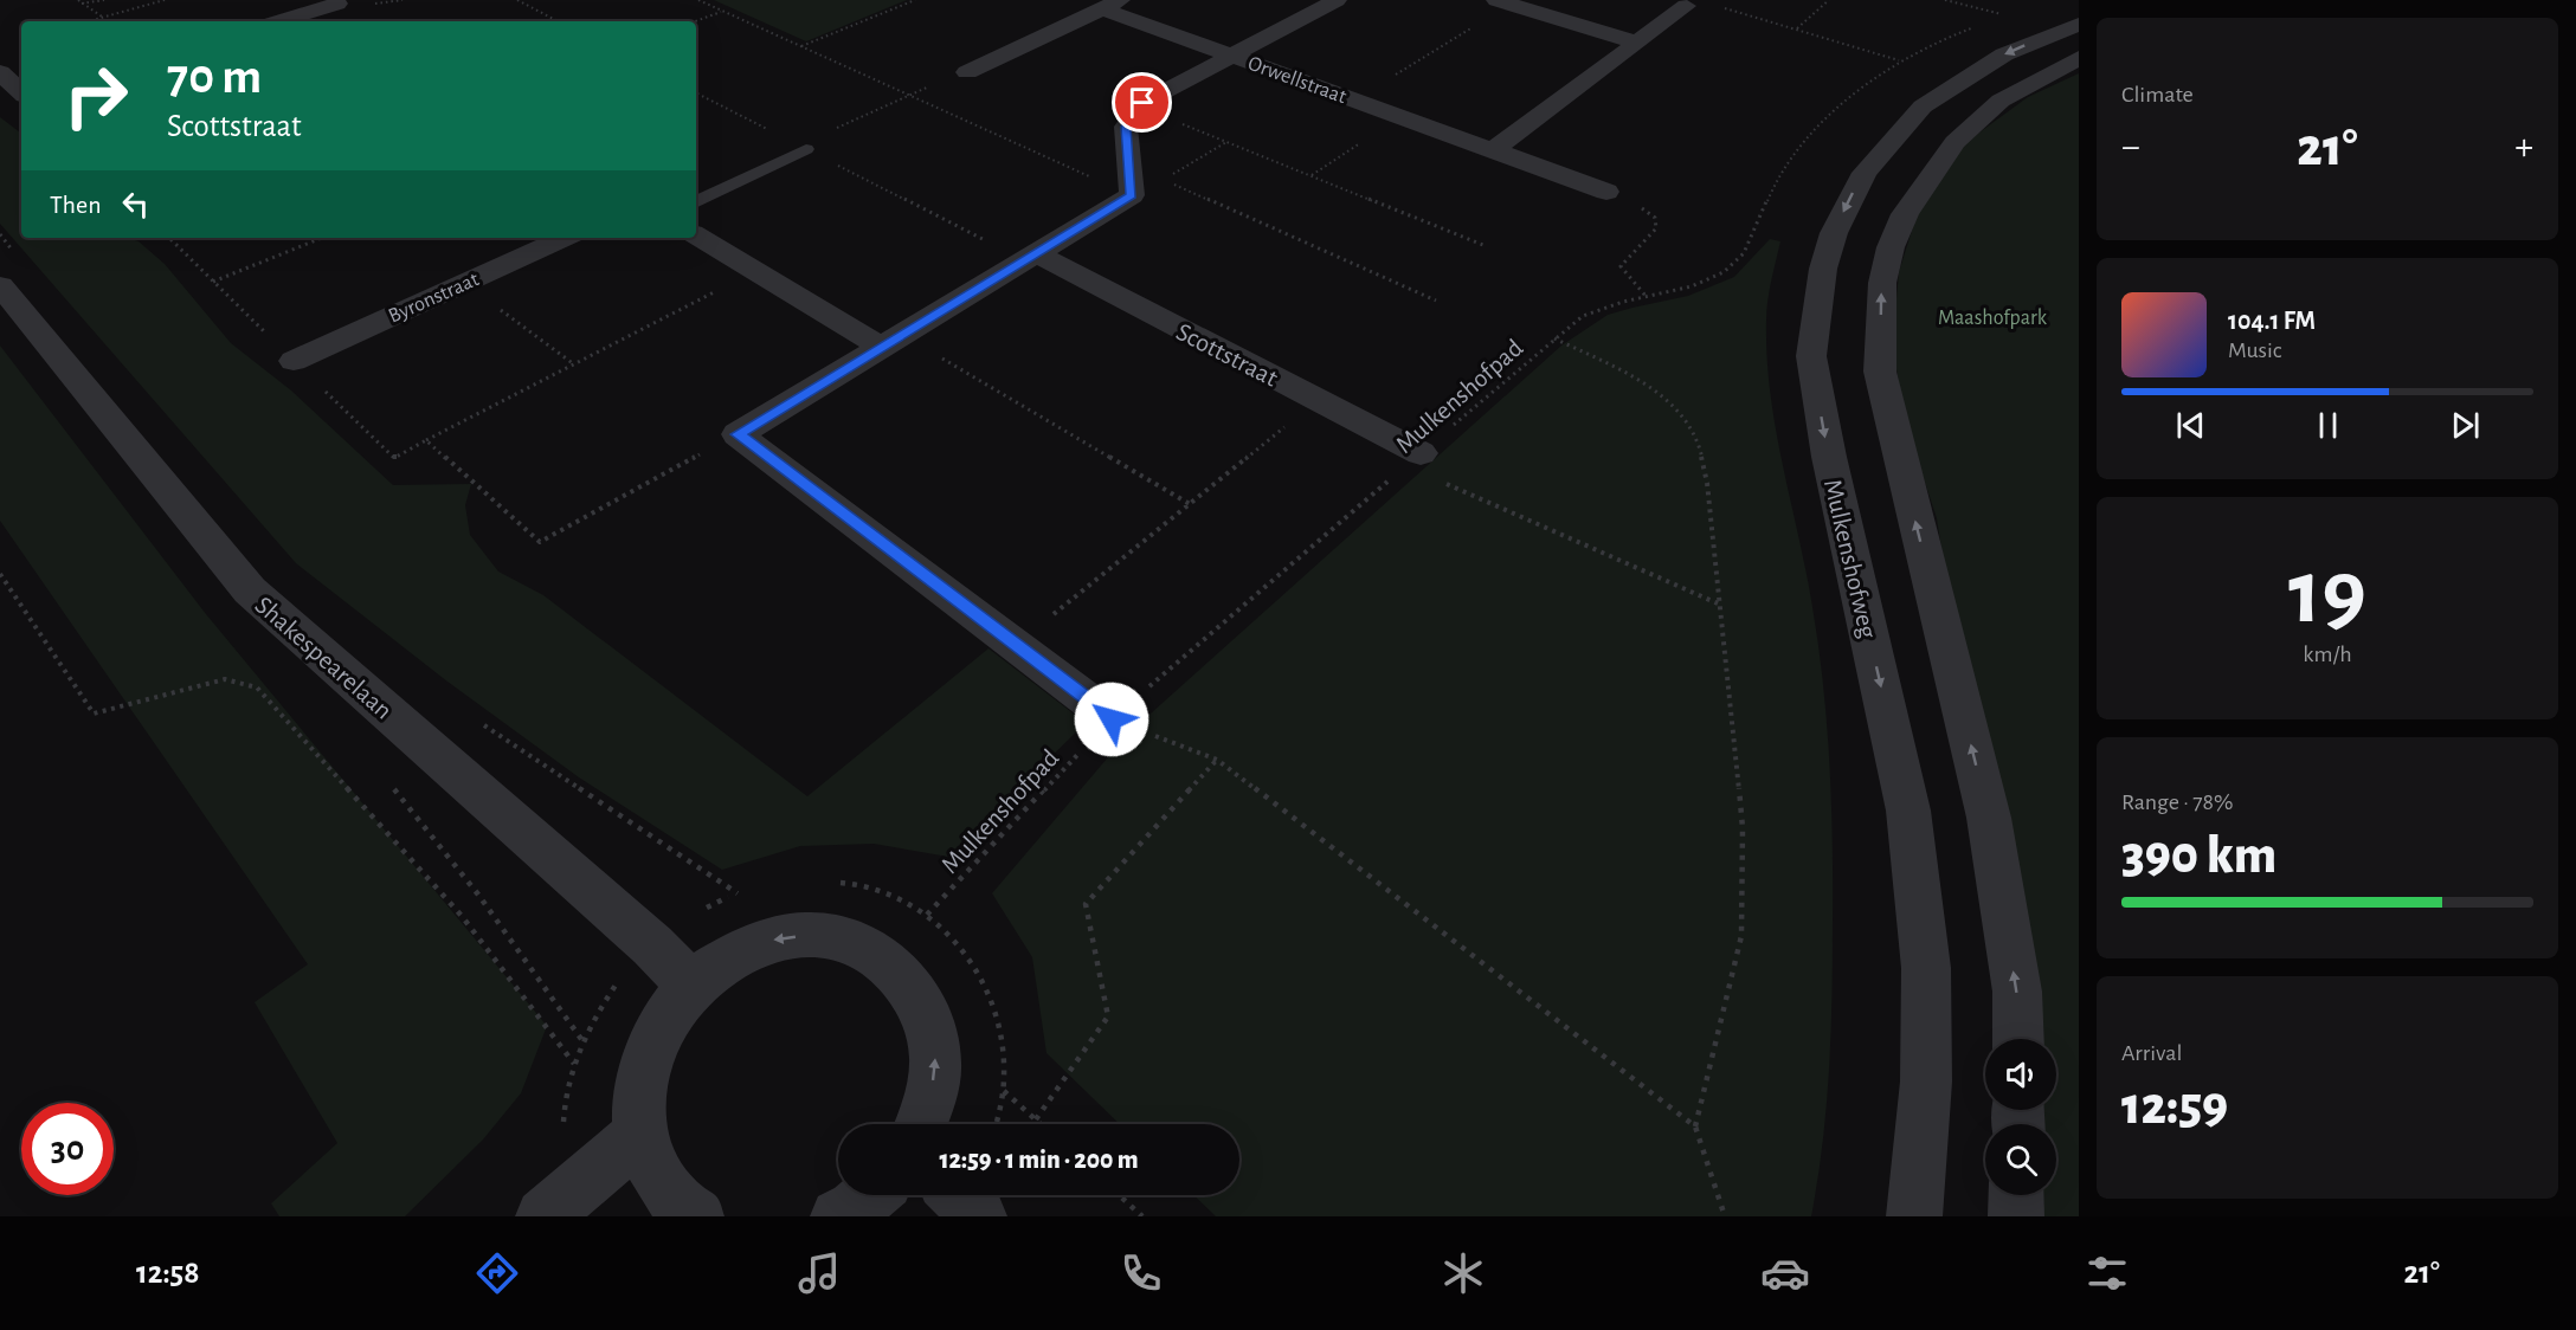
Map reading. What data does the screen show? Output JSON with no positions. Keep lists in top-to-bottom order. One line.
{"streets":{"street":["Orwellstraat","Byronstraat","Scottstraat","Mulkenshofweg","Shakespearelaan"],"path":["Mulkenshofpad"]},"crossings":[["Scottstraat","Mulkenshofpad"]],"parks":["Maashofpark"],"page":{"tile":["Climate",["19","km/h"],["Range · 78%","390 km"],["Arrival","12:59"]],"turn":["70 m","Scottstraat"],"heat":["−","21°","+"],"then":"Then","song":["104.1 FM","Music"],"limit":"30","trip":"12:59 · 1 min · 200 m","tabs":["12:58","21°"]}}
